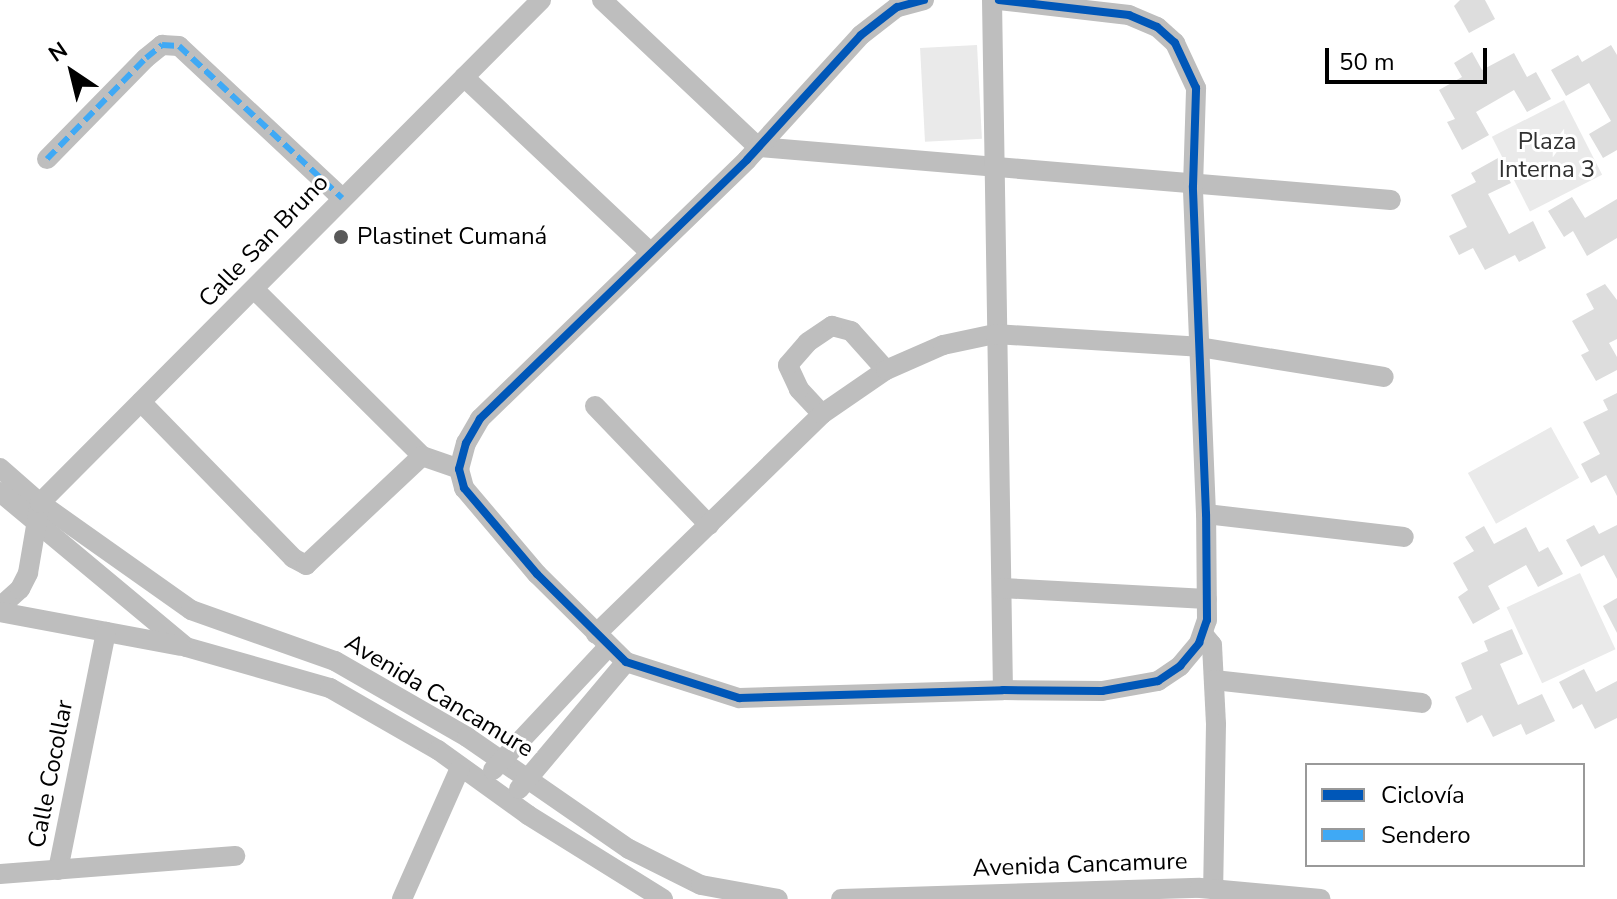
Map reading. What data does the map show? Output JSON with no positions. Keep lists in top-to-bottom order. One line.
{"streets":{"street":["Calle San Bruno","Avenida Cancamure","Calle Cocollar"]},"crossings":[["Calle San Bruno","Avenida Cancamure"]],"parks":["Plaza Interna 3"],"places":["Plastinet Cumaná"],"legend":["Ciclovía","Sendero"],"scale_bar":"50 m","north":"top left"}
